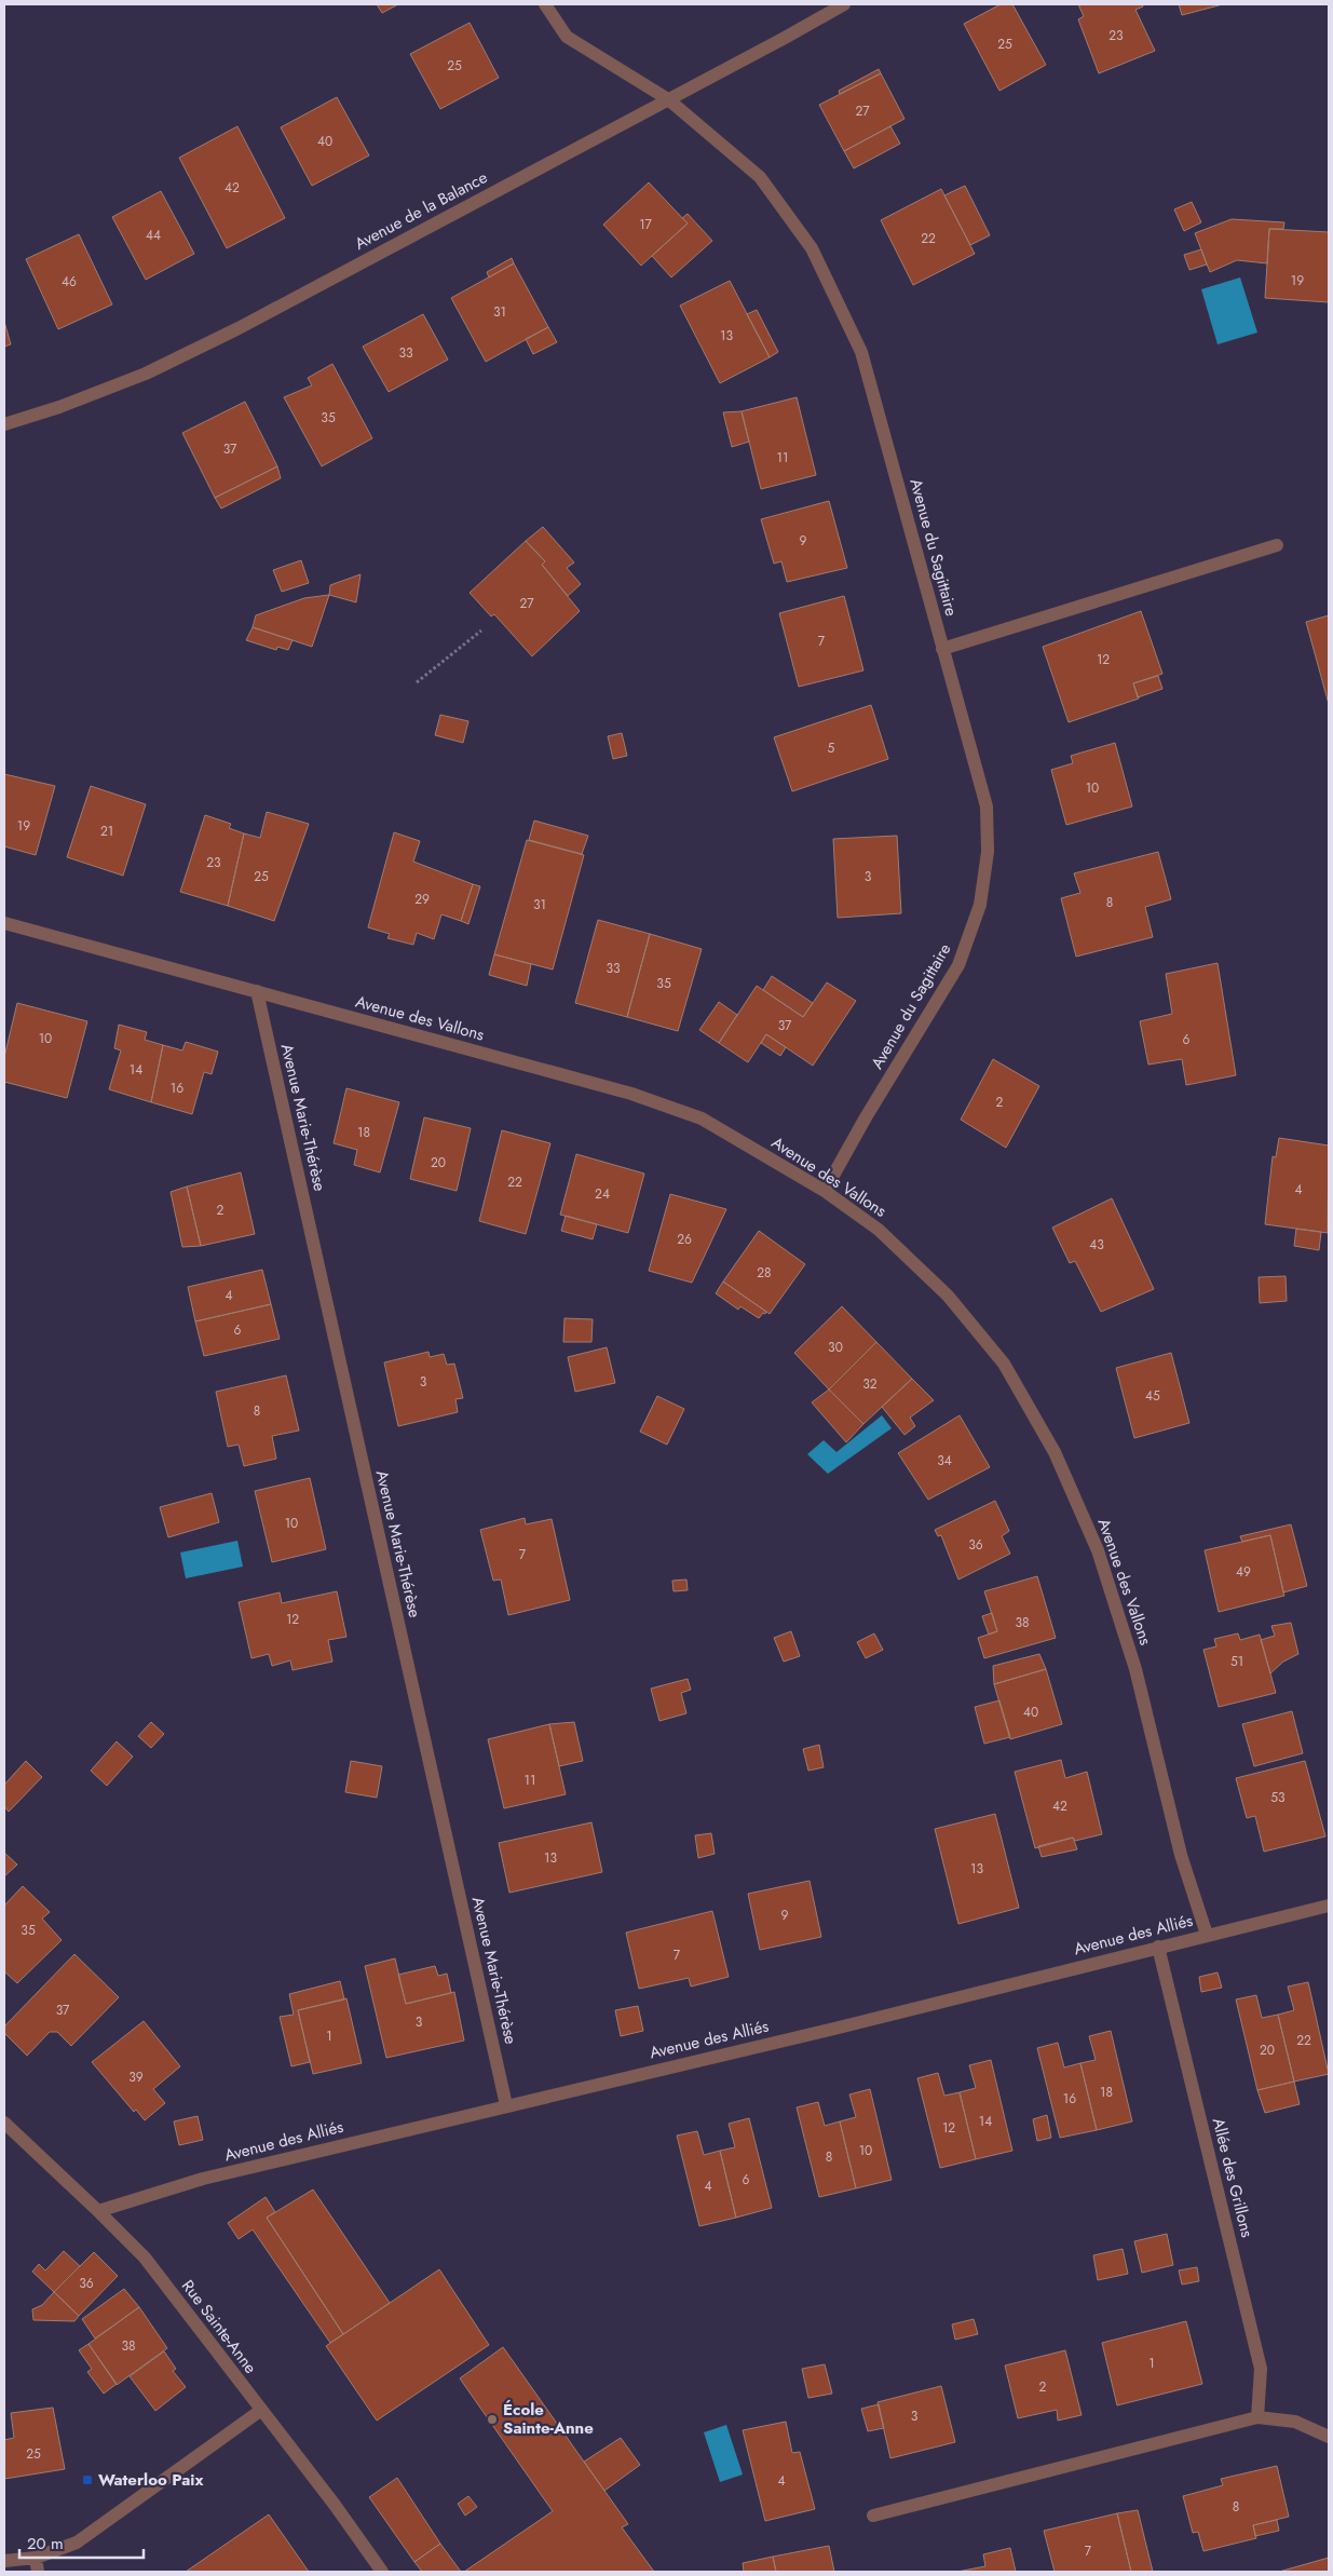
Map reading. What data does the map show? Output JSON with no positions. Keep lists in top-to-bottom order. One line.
{"streets":{"street":["Avenue de la Balance","Avenue du Sagittaire","Avenue des Vallons","Avenue Marie-Thérèse","Avenue des Alliés","Allée des Grillons","Rue Sainte-Anne"]},"crossings":[["Avenue de la Balance","Avenue du Sagittaire"],["Avenue du Sagittaire","Avenue des Vallons"],["Avenue des Vallons","Avenue Marie-Thérèse"],["Avenue des Vallons","Avenue des Alliés"],["Avenue Marie-Thérèse","Avenue des Alliés"],["Avenue des Alliés","Allée des Grillons"],["Avenue des Alliés","Rue Sainte-Anne"]],"places":{"other":["École Sainte-Anne"],"transit":["Waterloo Paix"]},"house_numbers":["23","25","25","27","40","42","17","44","22","19","46","31","13","33","35","37","11","9","27","7","12","5","10","19","21","23","25","3","29","8","31","33","35","37","10","6","14","16","2","18","20","22","4","24","2","26","43","28","4","6","30","3","32","45","8","34","10","36","7","49","12","38","51","40","11","53","42","13","13","9","35","7","37","3","1","22","20","39","18","16","14","12","10","8","6","4","36","38","1","2","3","25","4","8","7"],"scale_bar":"20 m"}
